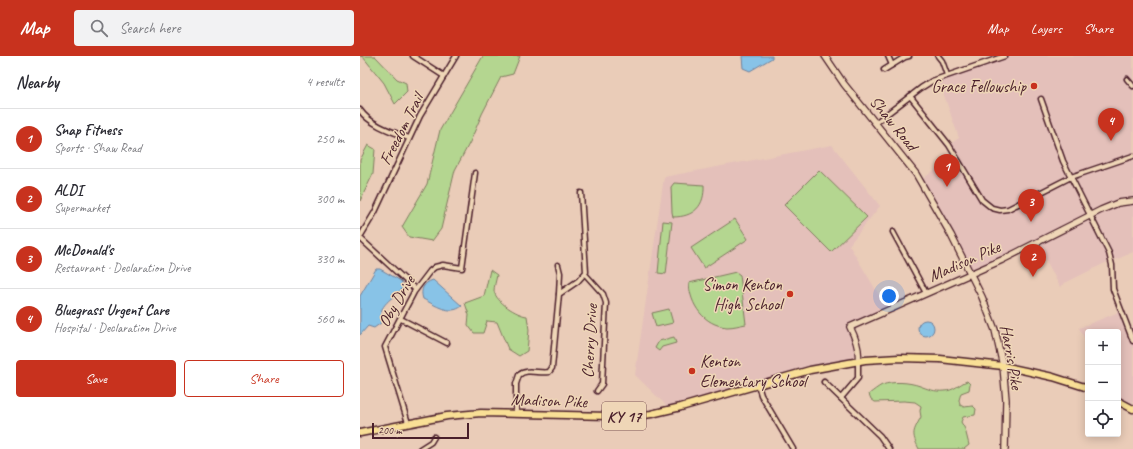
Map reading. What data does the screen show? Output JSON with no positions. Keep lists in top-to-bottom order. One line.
{"streets":{"main road":["Shaw Road","Madison Pike","Harris Pike","KY 17"],"street":["Freedom Trail","Oby Drive","Cherry Drive"]},"crossings":[["Shaw Road","Madison Pike"],["Shaw Road","Harris Pike"],["Madison Pike","Oby Drive"],["Madison Pike","Harris Pike"],["Madison Pike","KY 17"],["Harris Pike","KY 17"]],"places":["Grace Fellowship","Simon Kenton High School","Kenton Elementary School"],"scale_bar":"200 m","page":{"header":"Map","search":"Search here","nav":["Map","Layers","Share"],"heading":["Nearby","4 results"],"list":[{"mark":"1","name":"Snap Fitness","note":"Sports · Shaw Road","value":"250 m"},{"mark":"2","name":"ALDI","note":"Supermarket","value":"300 m"},{"mark":"3","name":"McDonald's","note":"Restaurant · Declaration Drive","value":"330 m"},{"mark":"4","name":"Bluegrass Urgent Care","note":"Hospital · Declaration Drive","value":"560 m"}],"pins":["4","1","3","2"],"map_buttons":["+","−"],"buttons":["Save","Share"],"scale":"200 m"}}
